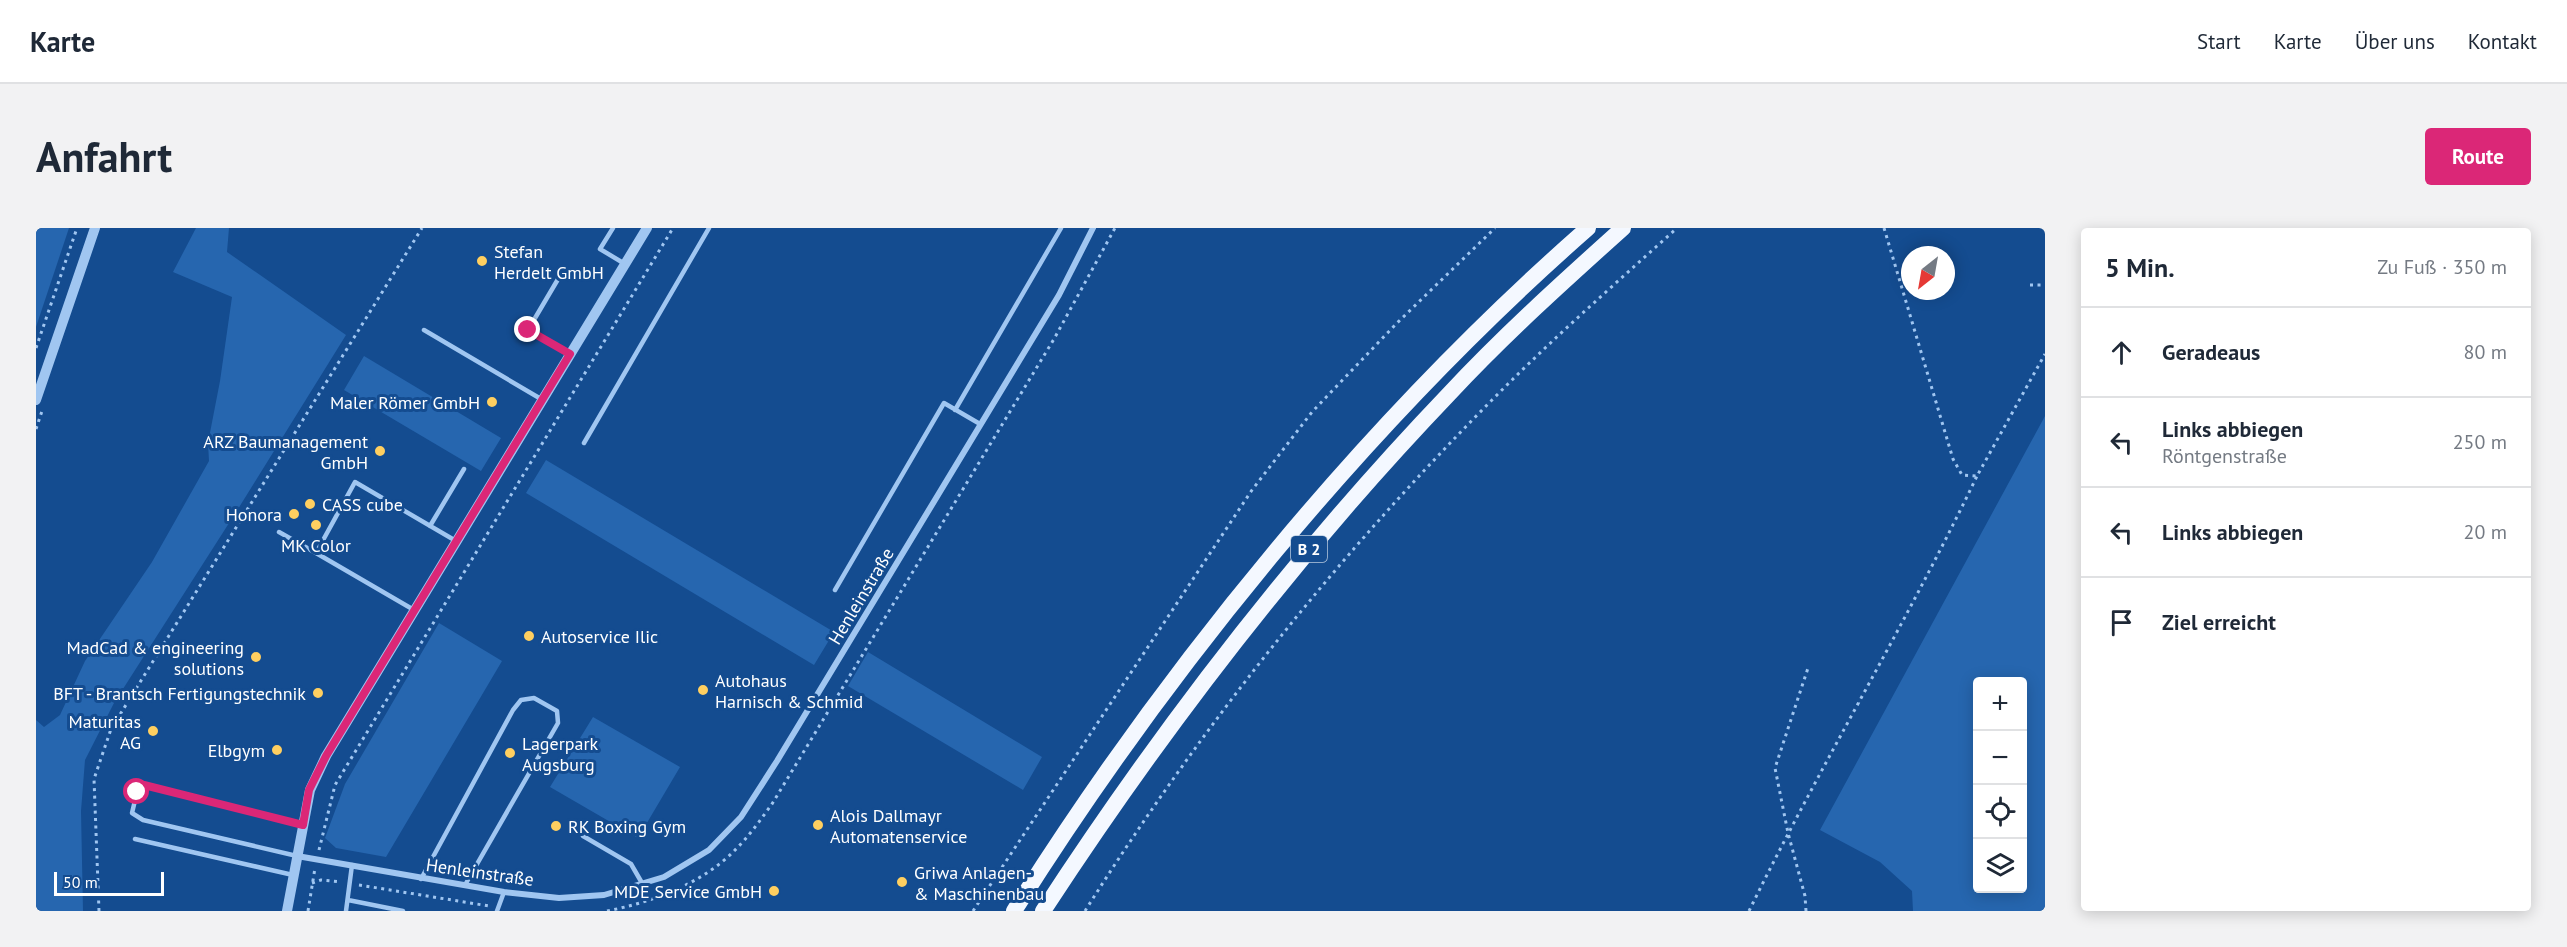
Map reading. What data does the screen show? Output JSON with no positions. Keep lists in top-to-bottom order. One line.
{"streets":{"highway":["B 2"],"street":["Henleinstraße"]},"places":["Stefan Herdelt GmbH","Maler Römer GmbH","ARZ Baumanagement GmbH","CASS cube","Honora","MK Color","Autoservice Ilic","MadCad & engineering solutions","Autohaus Harnisch & Schmid","BFT - Brantsch Fertigungstechnik","Maturitas AG","Elbgym","Lagerpark Augsburg","Alois Dallmayr Automatenservice","RK Boxing Gym","Griwa Anlagen- & Maschinenbau","MDE Service GmbH"],"scale_bar":"50 m","north":"bottom left","page":{"header":"Karte","nav":["Start","Karte","Über uns","Kontakt"],"buttons":"Route","title":"Anfahrt","heading":["5 Min.","Zu Fuß · 350 m"],"list":[["Geradeaus","80 m"],["Links abbiegen","Röntgenstraße","250 m"],["Links abbiegen","20 m"],"Ziel erreicht"],"map_buttons":["+","−"],"scale":"50 m"}}
